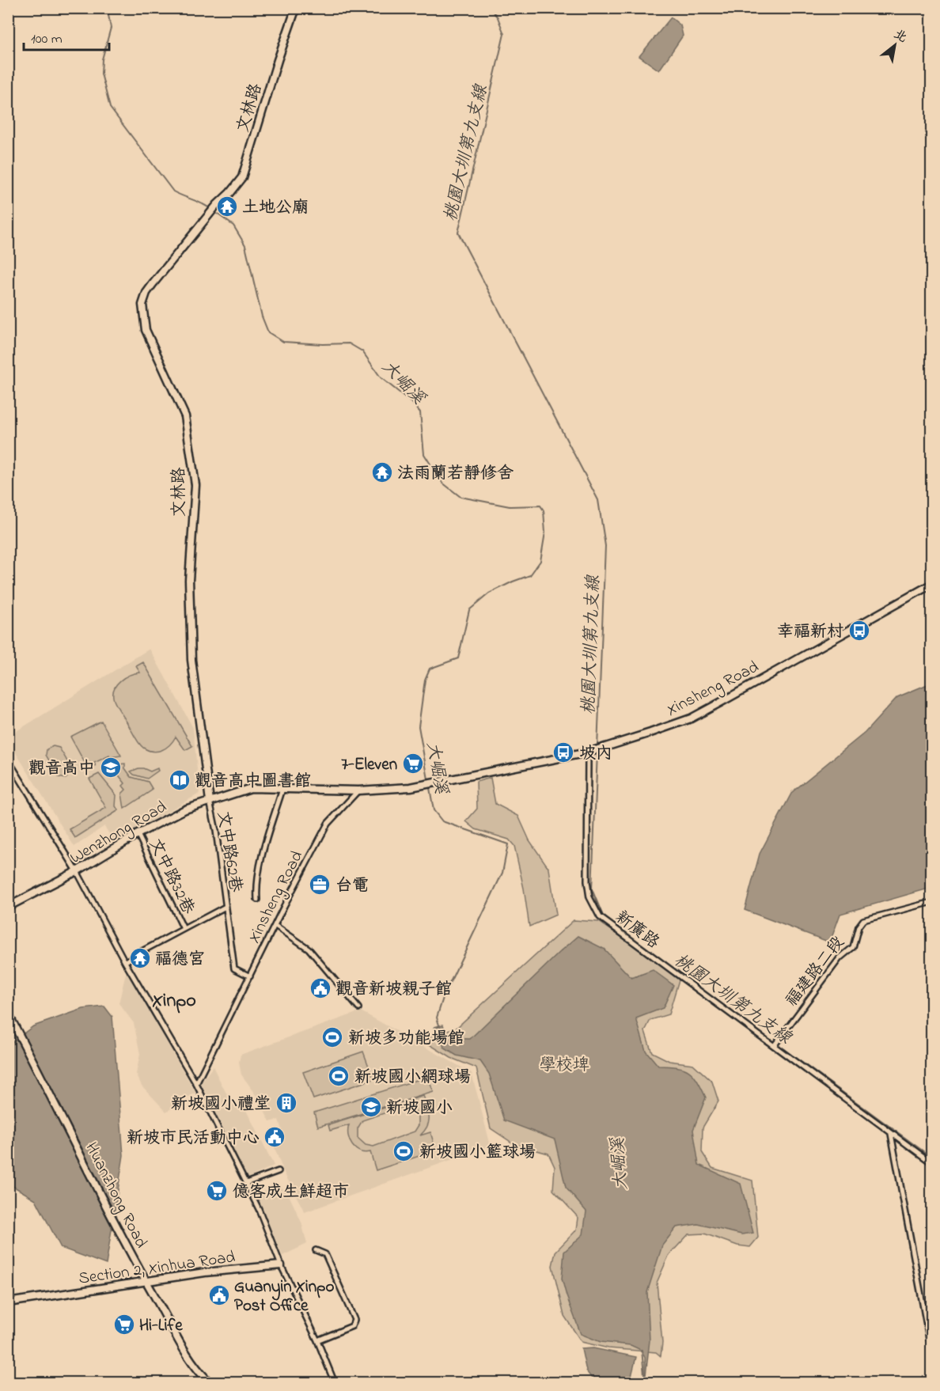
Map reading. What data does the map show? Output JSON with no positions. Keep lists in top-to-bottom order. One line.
{"streets":{"street":["文林路","Xinsheng Road","Wenzhong Road","文中路62巷","文中路32巷","新廣路","福建路二段","Huanzhong Road","Section 2, Xinhua Road"]},"crossings":[["文林路","Wenzhong Road"],["文林路","文中路62巷"],["Xinsheng Road","Wenzhong Road"],["Xinsheng Road","文中路62巷"],["Xinsheng Road","新廣路"],["Wenzhong Road","文中路62巷"],["Wenzhong Road","文中路32巷"],["新廣路","福建路二段"],["Huanzhong Road","Section 2, Xinhua Road"]],"districts":["Xinpo"],"water":["桃園大圳第九支線","大崛溪"],"parks":["學校埤"],"places":{"temple":["土地公廟","法雨蘭若靜修舍","福德宮"],"bus stop":["幸福新村","坡內"],"supermarket":["7-Eleven","億客成生鮮超市","Hi-Life"],"school or university":["觀音高中","新坡國小"],"library":["觀音高中圖書館"],"office":["台電"],"public building":["觀音新坡親子館","新坡市民活動中心","Guanyin Xinpo Post Office"],"sports":["新坡多功能場館","新坡國小網球場","新坡國小籃球場"],"building":["新坡國小禮堂"]},"scale_bar":"100 m","north":"top right"}
